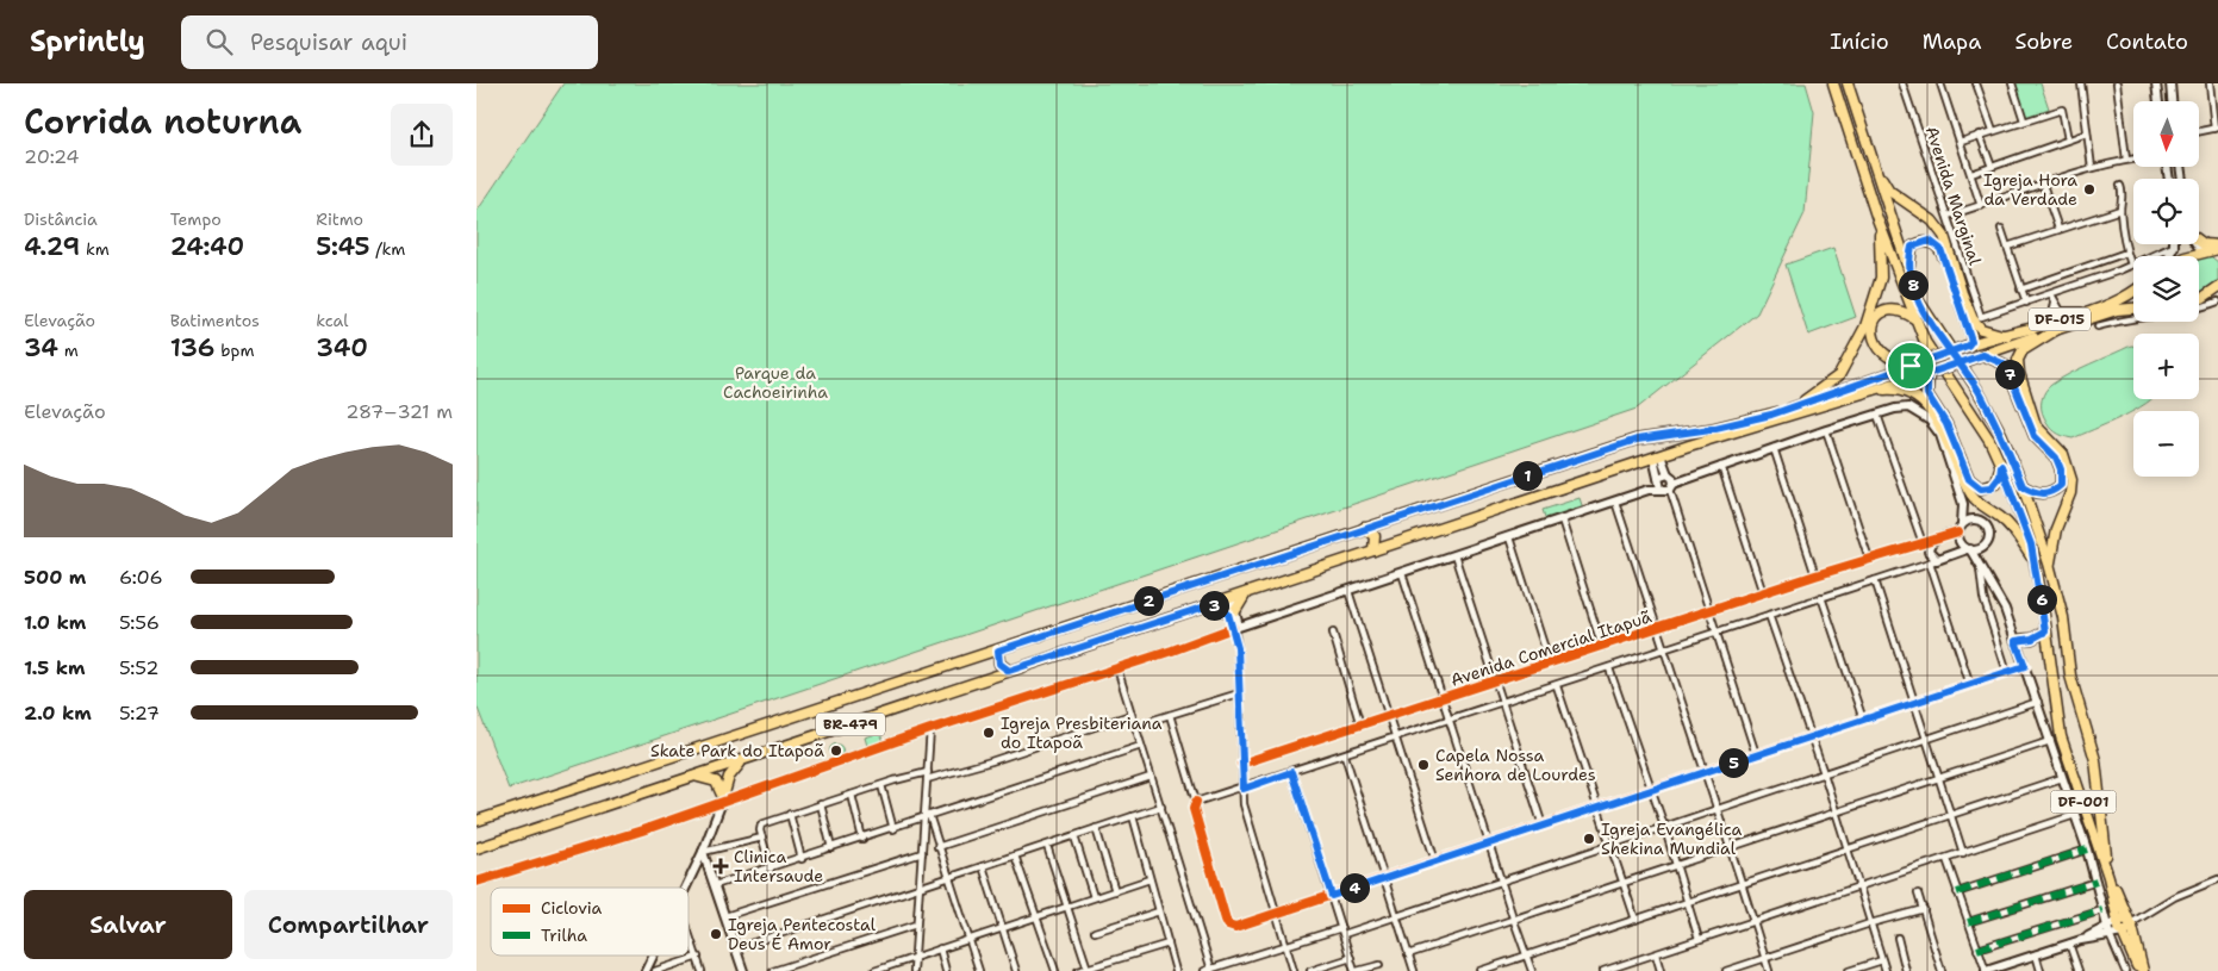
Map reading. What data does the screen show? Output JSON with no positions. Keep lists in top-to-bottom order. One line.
{"streets":{"main road":["DF-015","BR-479","DF-001"],"street":["Avenida Marginal","Avenida Comercial Itapuã"]},"crossings":[["DF-015","BR-479"]],"parks":["Parque da Cachoeirinha"],"places":{"other":["Igreja Hora da Verdade","Igreja Presbiteriana do Itapoã","Skate Park do Itapoã","Capela Nossa Senhora de Lourdes","Igreja Evangélica Shekina Mundial","Igreja Pentecostal Deus É Amor"],"health":["Clinica Intersaude"]},"legend":["Ciclovia","Trilha"],"north":"bottom","page":{"header":"Sprintly","search":"Pesquisar aqui","nav":["Início","Mapa","Sobre","Contato"],"heading":["Corrida noturna","20:24"],"map_buttons":["+","−"],"stats":[["Distância","4.29 km"],["Tempo","24:40"],["Ritmo","5:45 /km"],["Elevação","34 m"],["Batimentos","136 bpm"],["kcal","340"]],"pins":["8","7","1","6","2","3","5","4"],"chart":["Elevação","287–321 m"],"list":[{"name":"500 m","note":"6:06"},{"name":"1.0 km","note":"5:56"},{"name":"1.5 km","note":"5:52"},{"name":"2.0 km","note":"5:27"}],"buttons":["Salvar","Compartilhar"]}}
